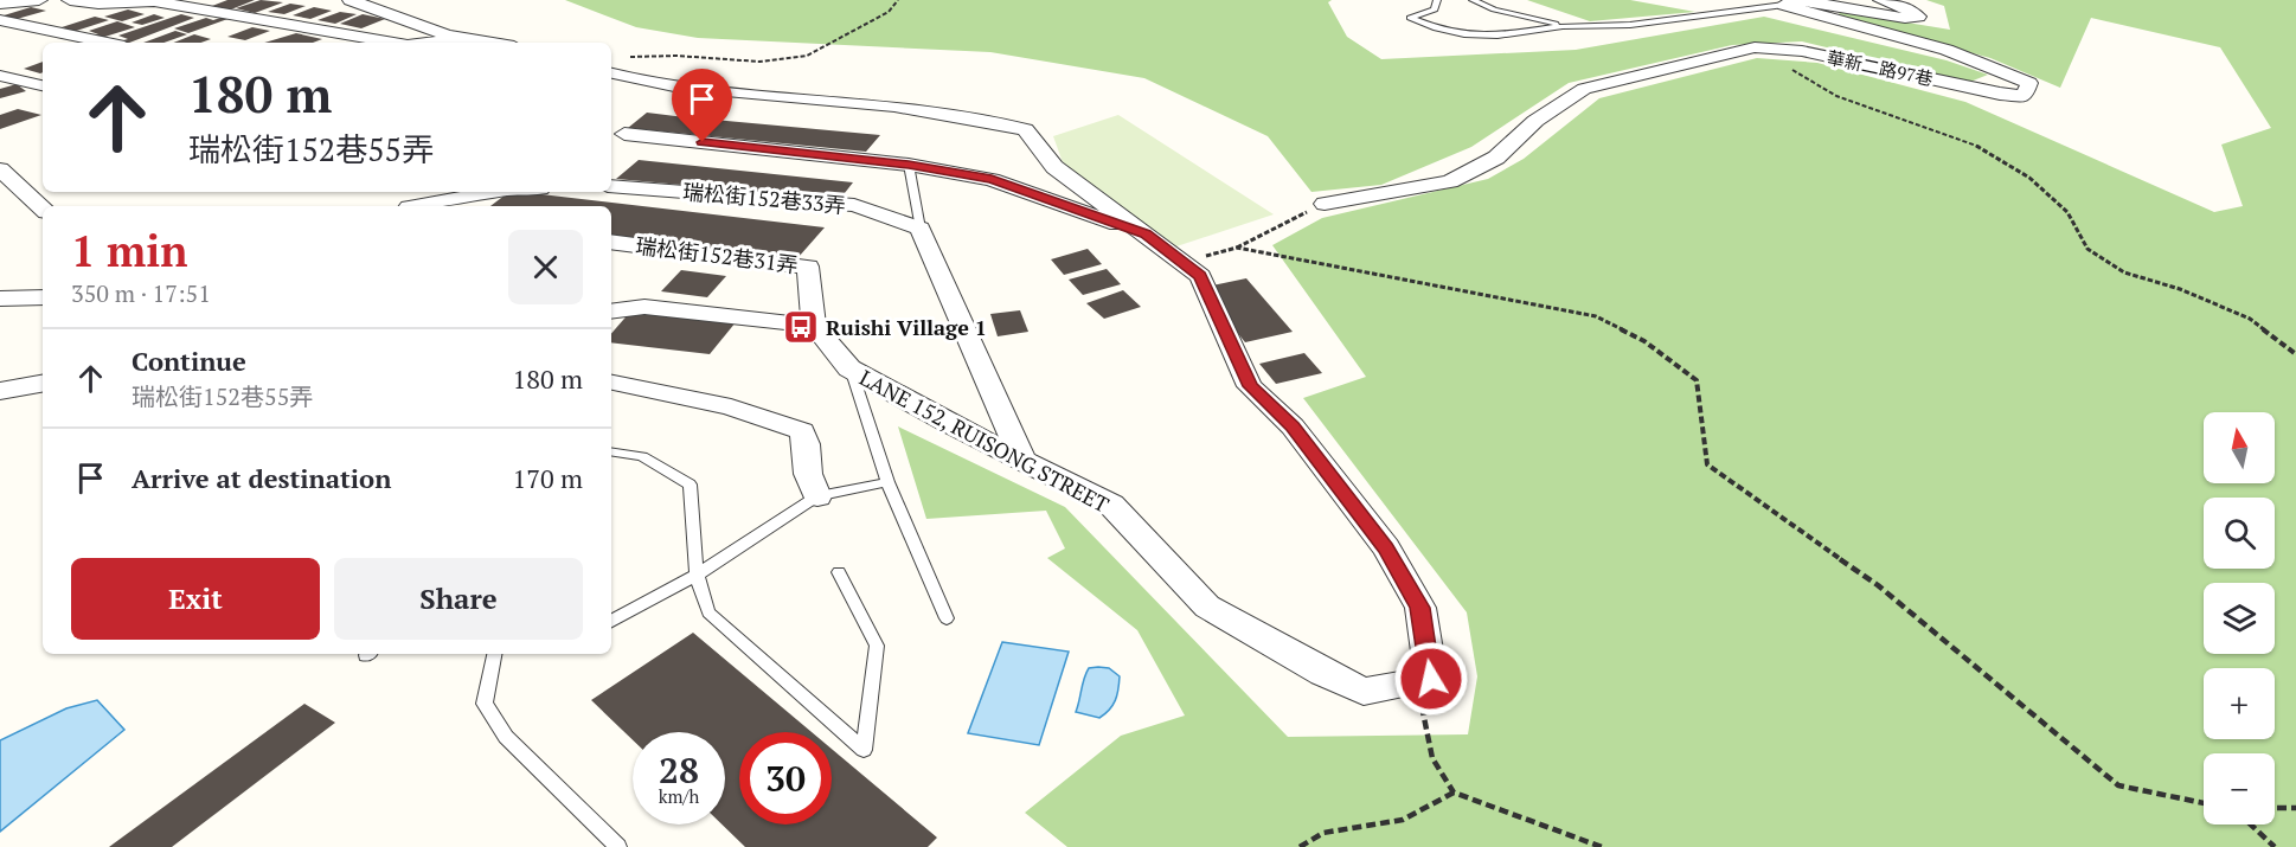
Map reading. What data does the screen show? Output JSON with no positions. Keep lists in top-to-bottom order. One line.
{"streets":{"street":["華新二路97巷","瑞松街152巷33弄","瑞松街152巷31弄","LANE 152, RUISONG STREET"]},"crossings":[["瑞松街152巷31弄","LANE 152, RUISONG STREET"]],"places":{"bus stop":["Ruishi Village 1"]},"north":"top","page":{"turn":["180 m","瑞松街152巷55弄"],"heading":["1 min","350 m · 17:51"],"list":[{"name":"Continue","note":"瑞松街152巷55弄","value":"180 m"},{"name":"Arrive at destination","value":"170 m"}],"map_buttons":["+","−"],"buttons":["Exit","Share"],"speed":"28 km/h","limit":"30"}}
